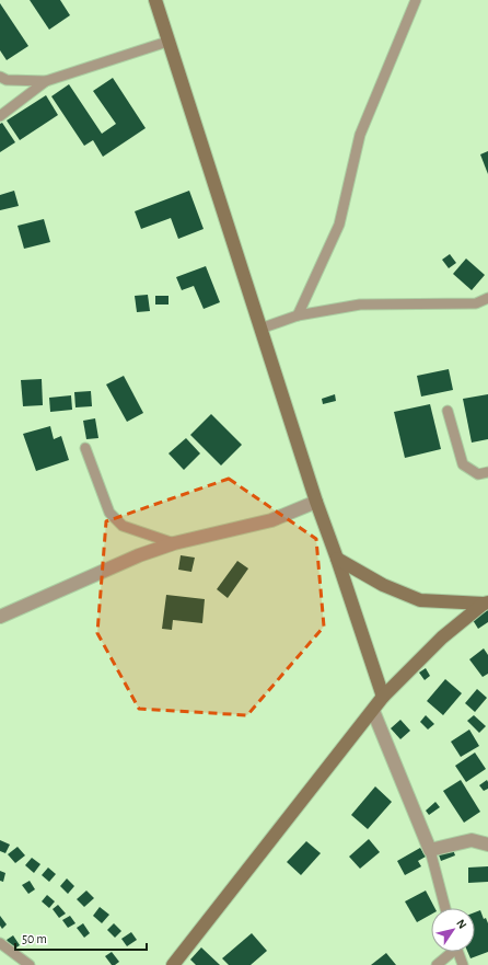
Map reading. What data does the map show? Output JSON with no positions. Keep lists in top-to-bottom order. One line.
{"scale_bar":"50 m","north":"top right"}
